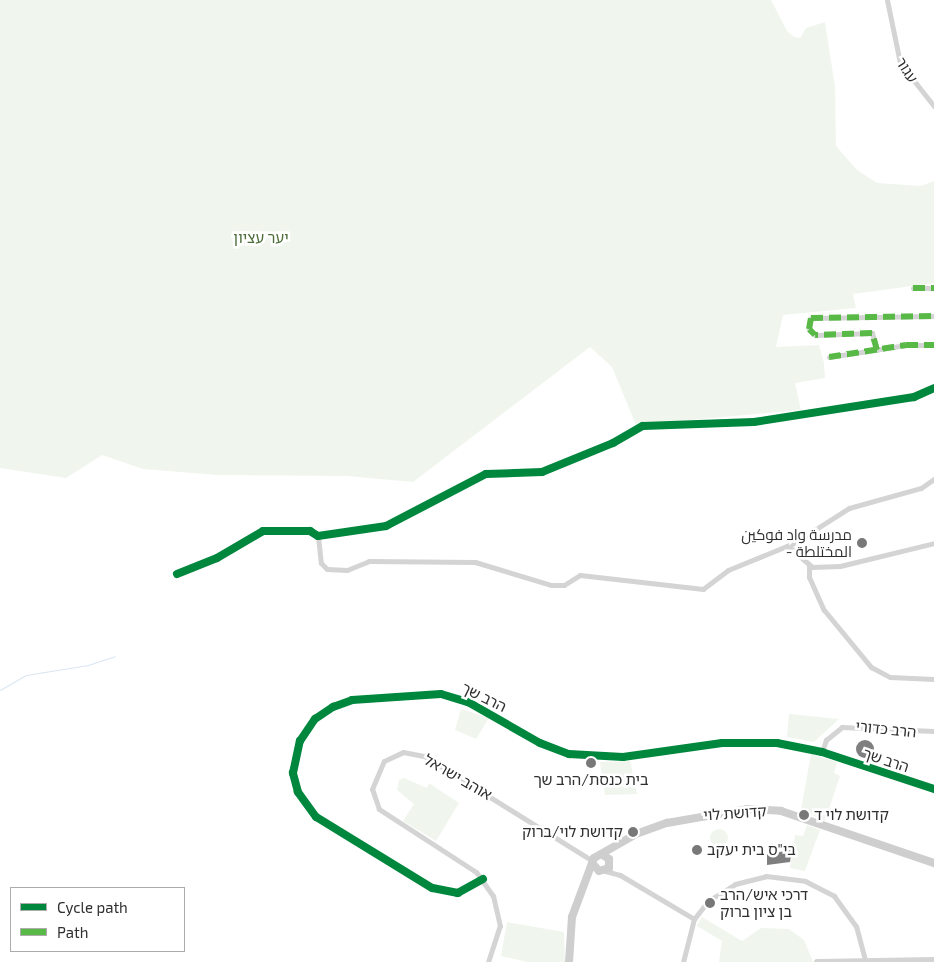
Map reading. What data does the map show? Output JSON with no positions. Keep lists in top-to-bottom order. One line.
{"streets":{"street":["עגור","הרב שך","הרב כדורי","אוהב ישראל","קדושת לוי"]},"crossings":[["הרב שך","הרב כדורי"],["הרב שך","אוהב ישראל"],["אוהב ישראל","קדושת לוי"]],"parks":["יער עציון"],"places":["مدرسة واد فوكين - المختلطة","בית כנסת/הרב שך","קדושת לוי ד","קדושת לוי/ברוק","בי\"ס בית יעקב","דרכי איש/הרב בן ציון ברוק"],"legend":["Cycle path","Path"]}
